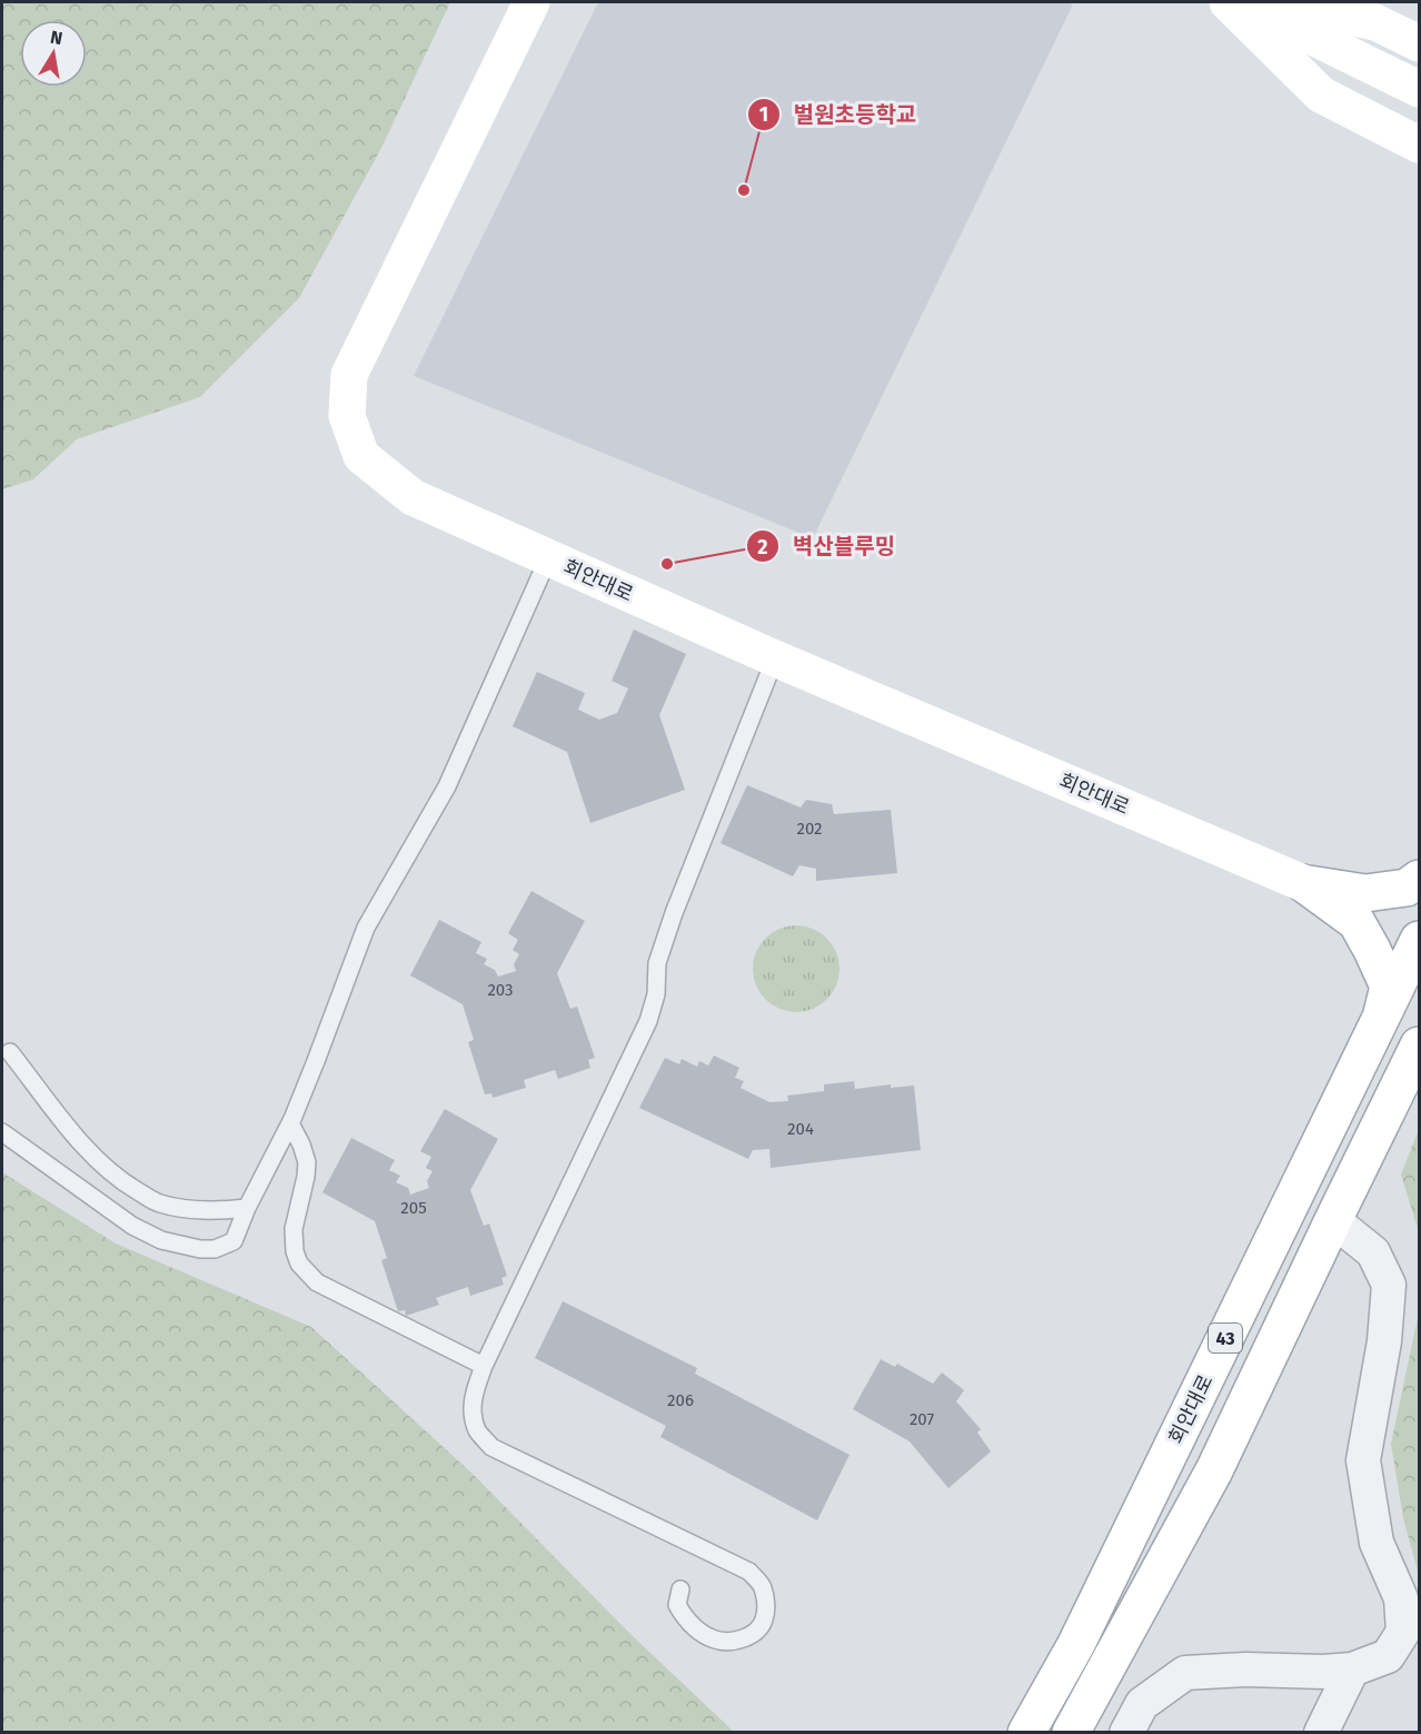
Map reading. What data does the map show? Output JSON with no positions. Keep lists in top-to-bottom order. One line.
{"streets":{"street":["회안대로","43"]},"places":["벌원초등학교","벽산블루밍"],"house_numbers":["202","203","204","205","206","207"],"north":"top"}
